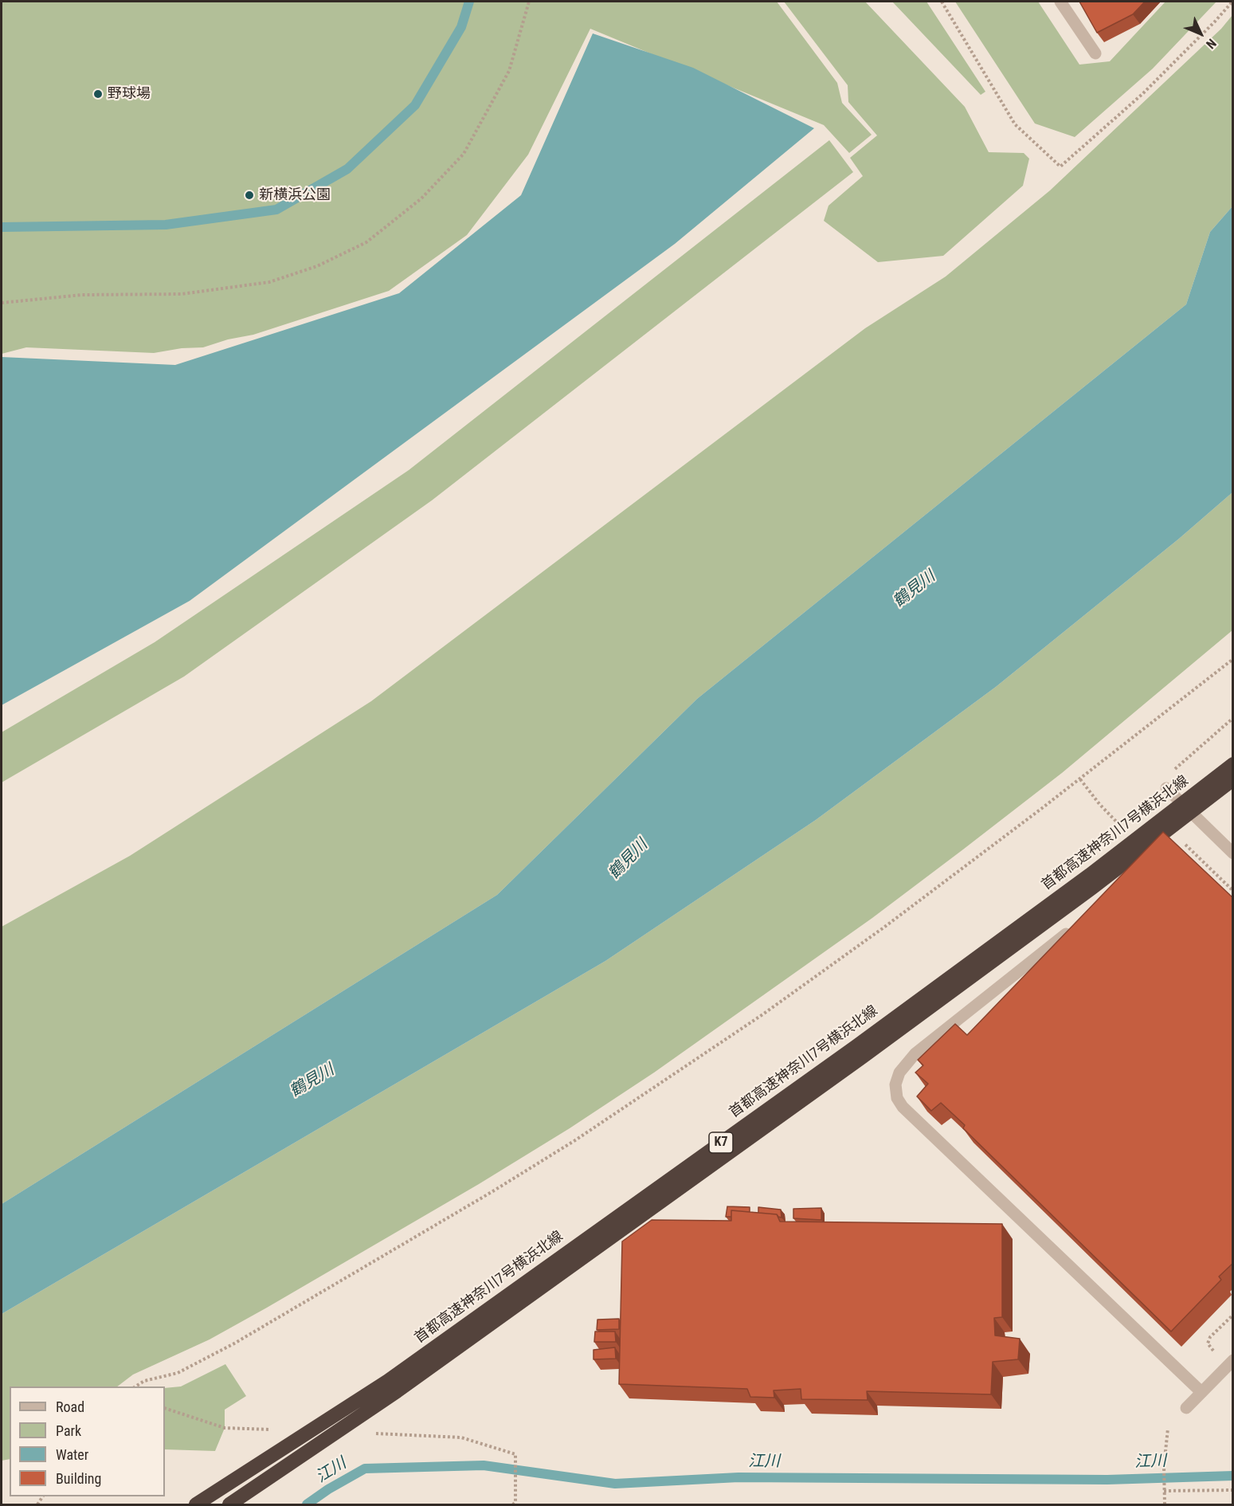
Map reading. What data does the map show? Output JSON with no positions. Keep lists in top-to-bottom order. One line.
{"streets":{"highway":["首都高速神奈川7号横浜北線","K7"]},"water":["鶴見川","江川"],"places":["野球場","新横浜公園"],"legend":["Road","Park","Water","Building"],"north":"bottom right"}
